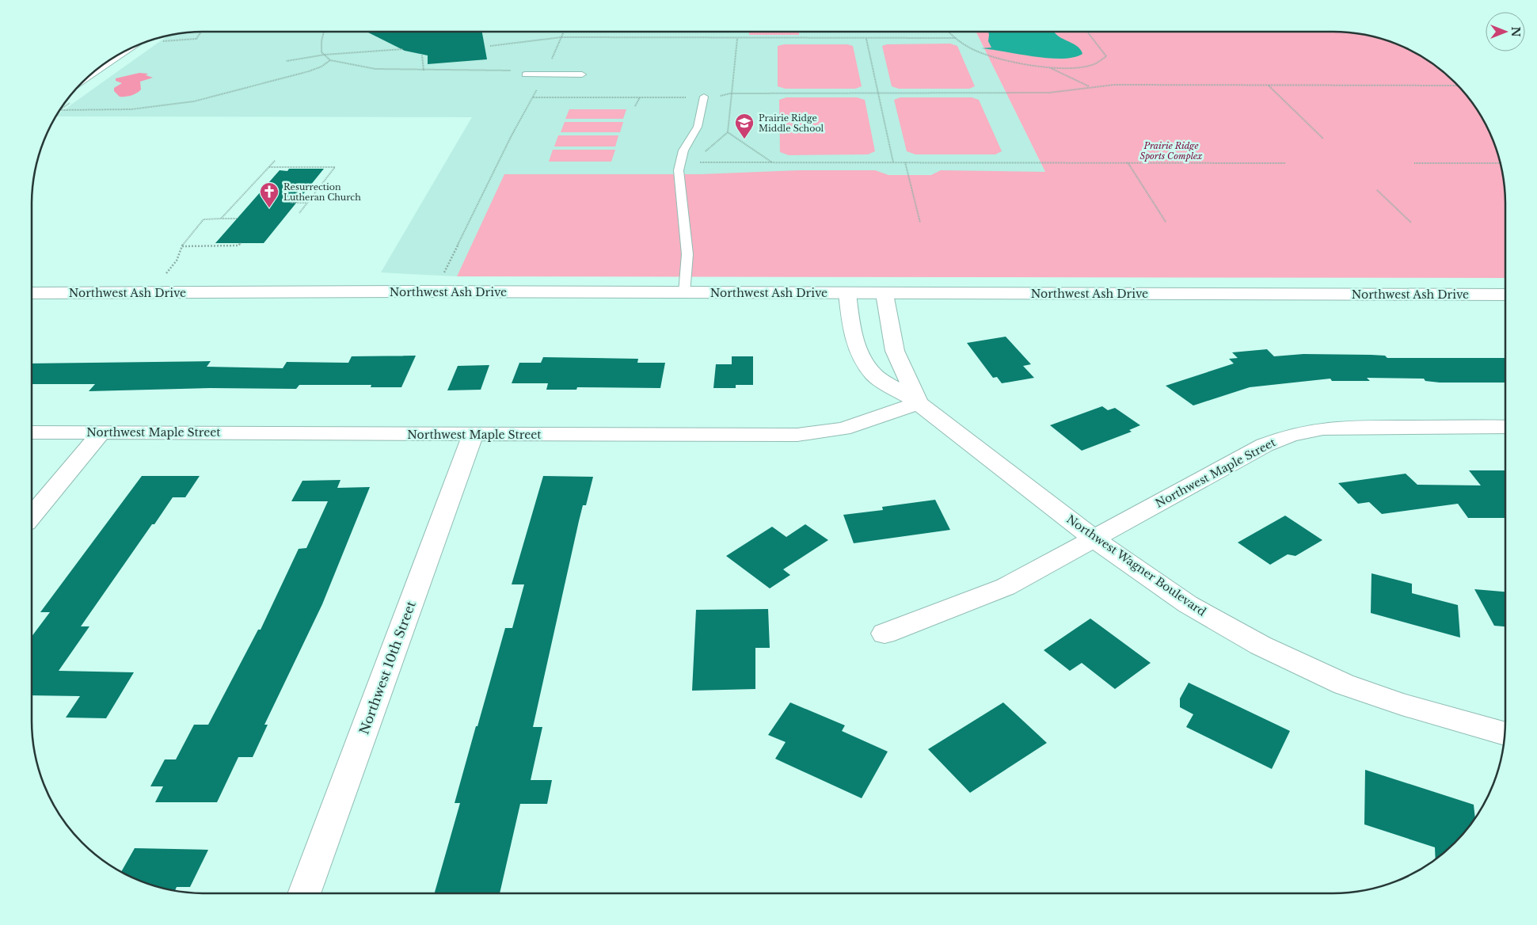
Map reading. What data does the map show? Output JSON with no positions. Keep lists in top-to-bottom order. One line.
{"streets":{"street":["Northwest Ash Drive","Northwest Maple Street","Northwest Wagner Boulevard","Northwest 10th Street"]},"crossings":[["Northwest Ash Drive","Northwest Wagner Boulevard"],["Northwest Maple Street","Northwest Wagner Boulevard"],["Northwest Maple Street","Northwest 10th Street"]],"parks":["Prairie Ridge Sports Complex"],"places":{"school or university":["Prairie Ridge Middle School"],"church":["Resurrection Lutheran Church"]},"north":"right"}
